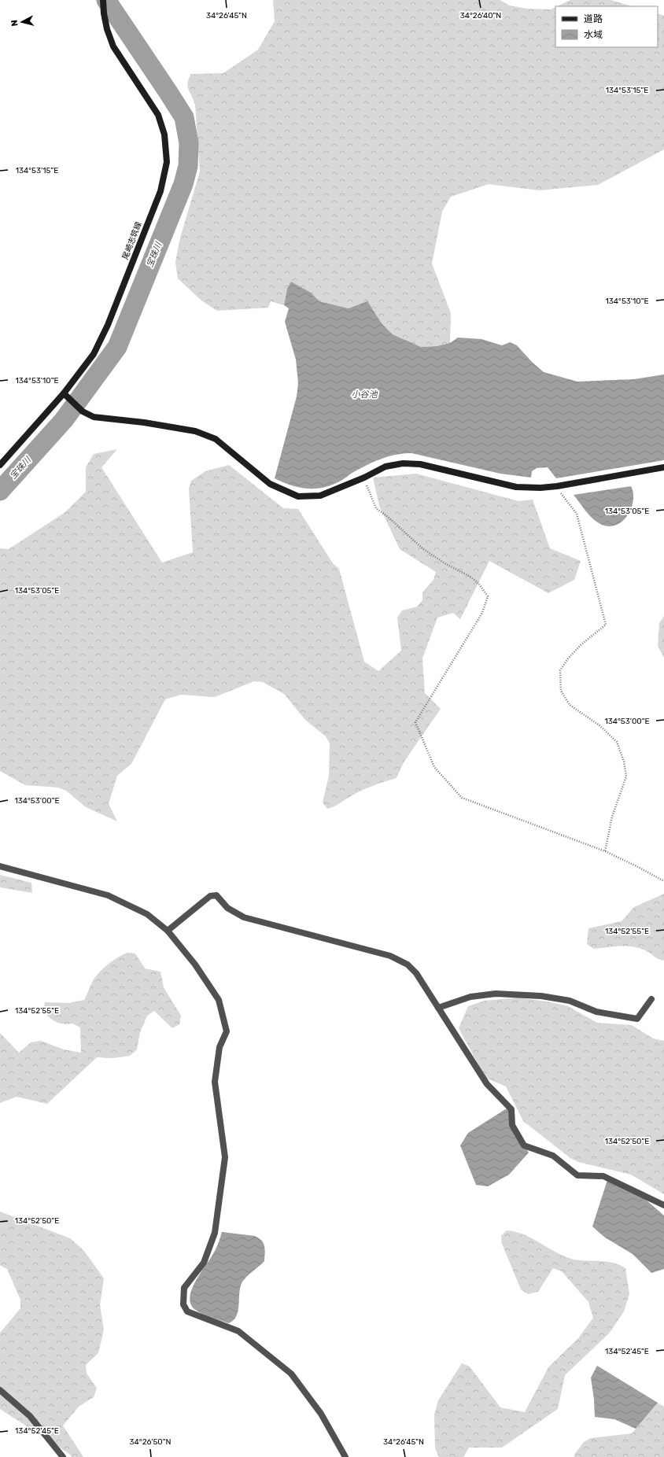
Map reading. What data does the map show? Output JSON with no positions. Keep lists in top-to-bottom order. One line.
{"streets":{"street":["尾崎志筑線"]},"water":["宝珠川","小谷池"],"legend":["道路","水域"],"north":"left","coordinates":["34°26'45\"N","34°26'40\"N","134°53'15\"E","134°53'10\"E","134°53'05\"E","134°53'00\"E","134°52'55\"E","134°52'50\"E","134°52'45\"E","34°26'50\"N"]}
